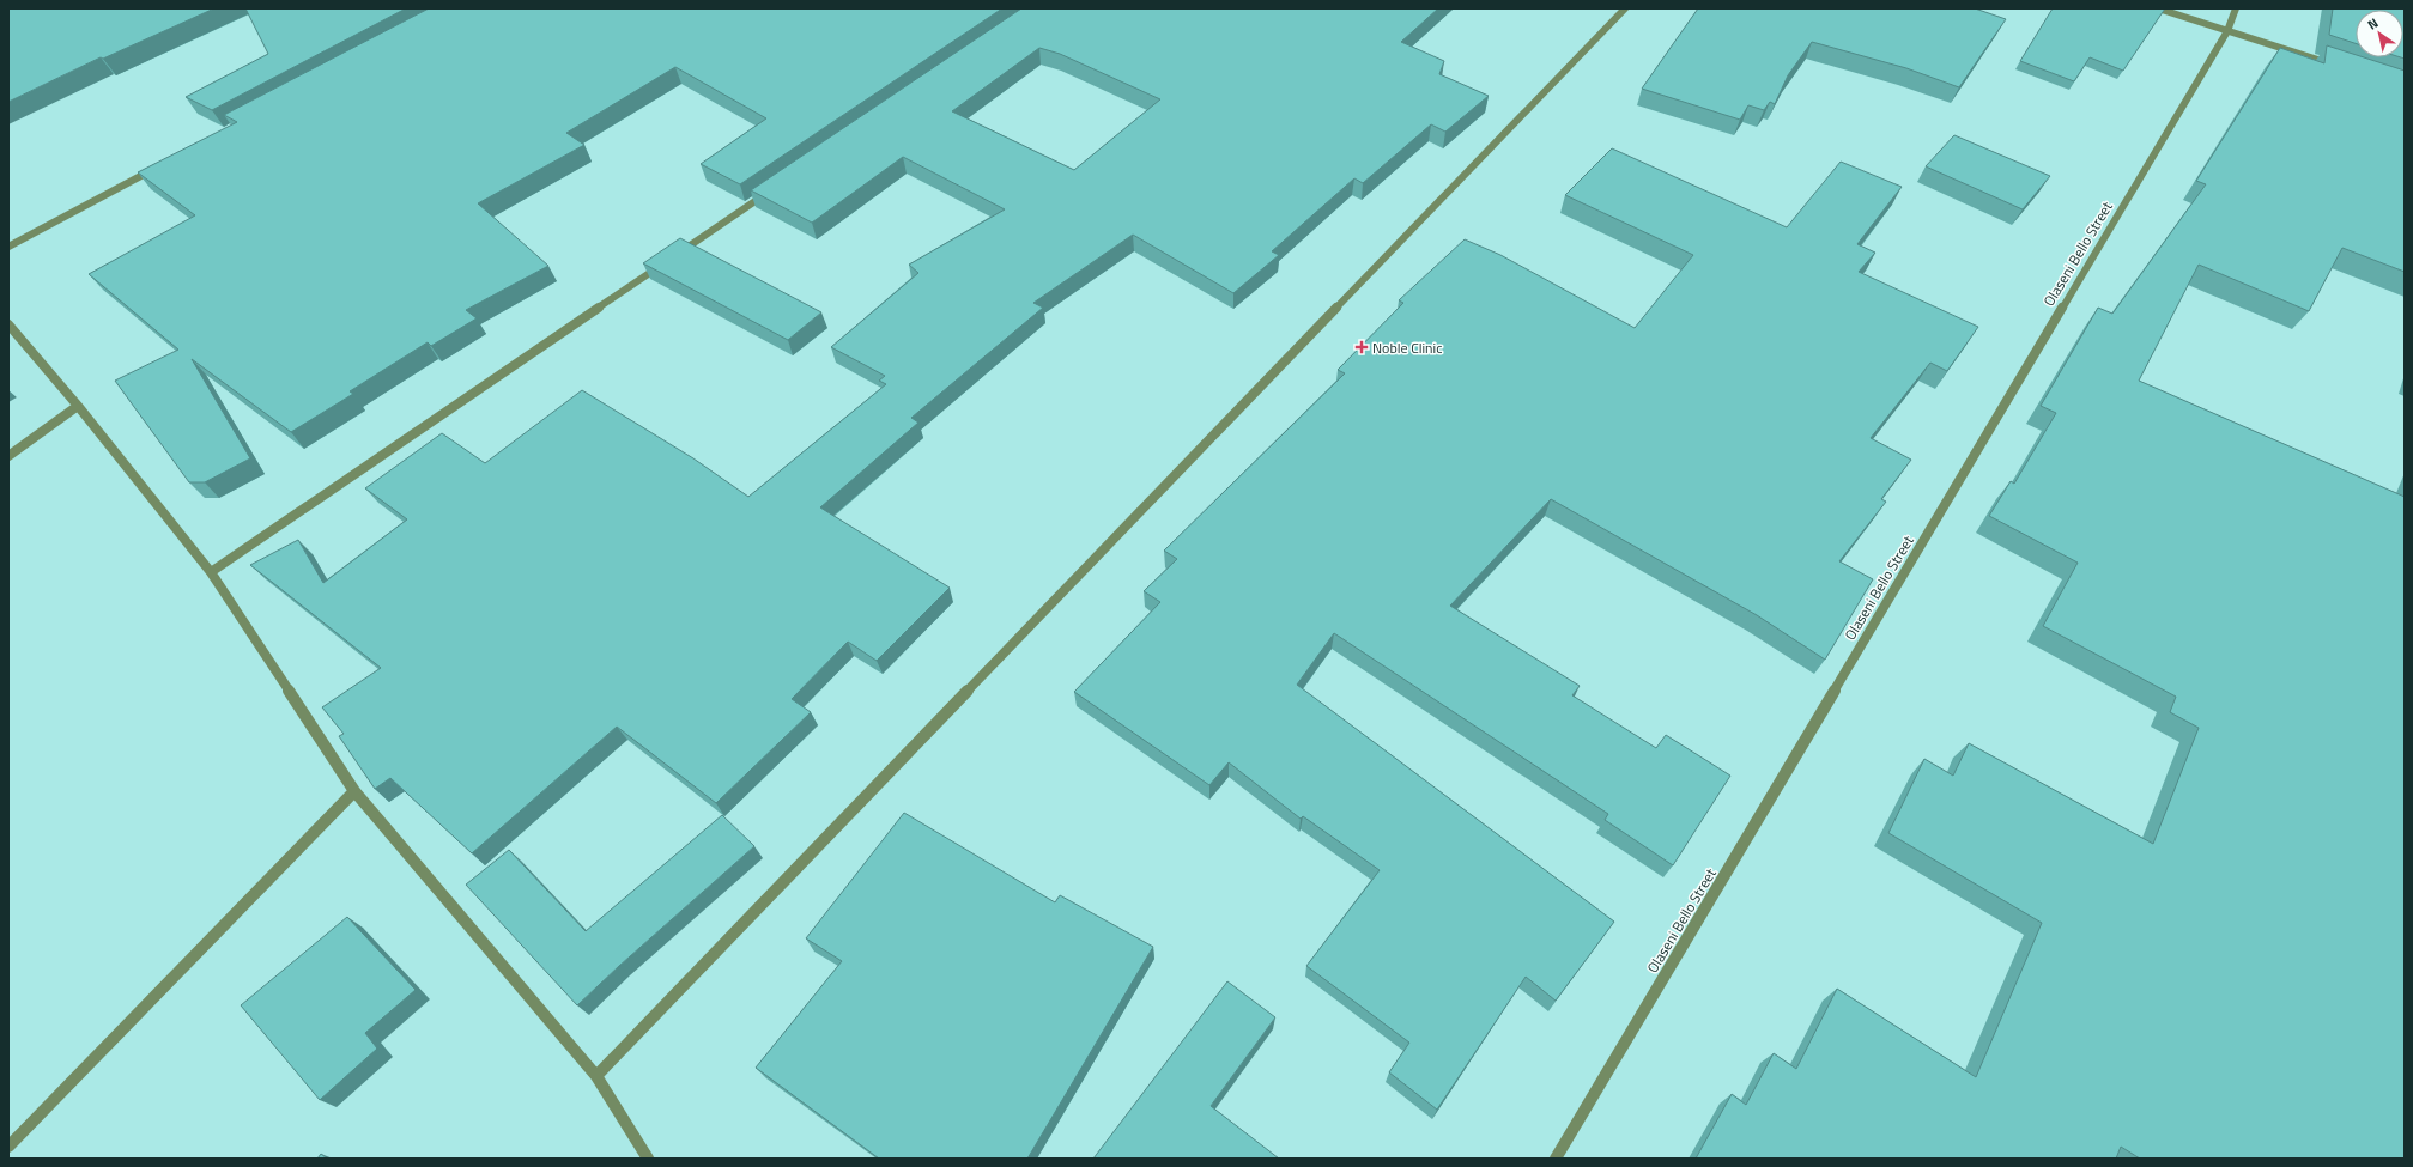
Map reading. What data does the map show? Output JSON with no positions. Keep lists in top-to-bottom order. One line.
{"streets":{"street":["Olaseni Bello Street"]},"places":{"health":["Noble Clinic"]},"north":"top left"}
